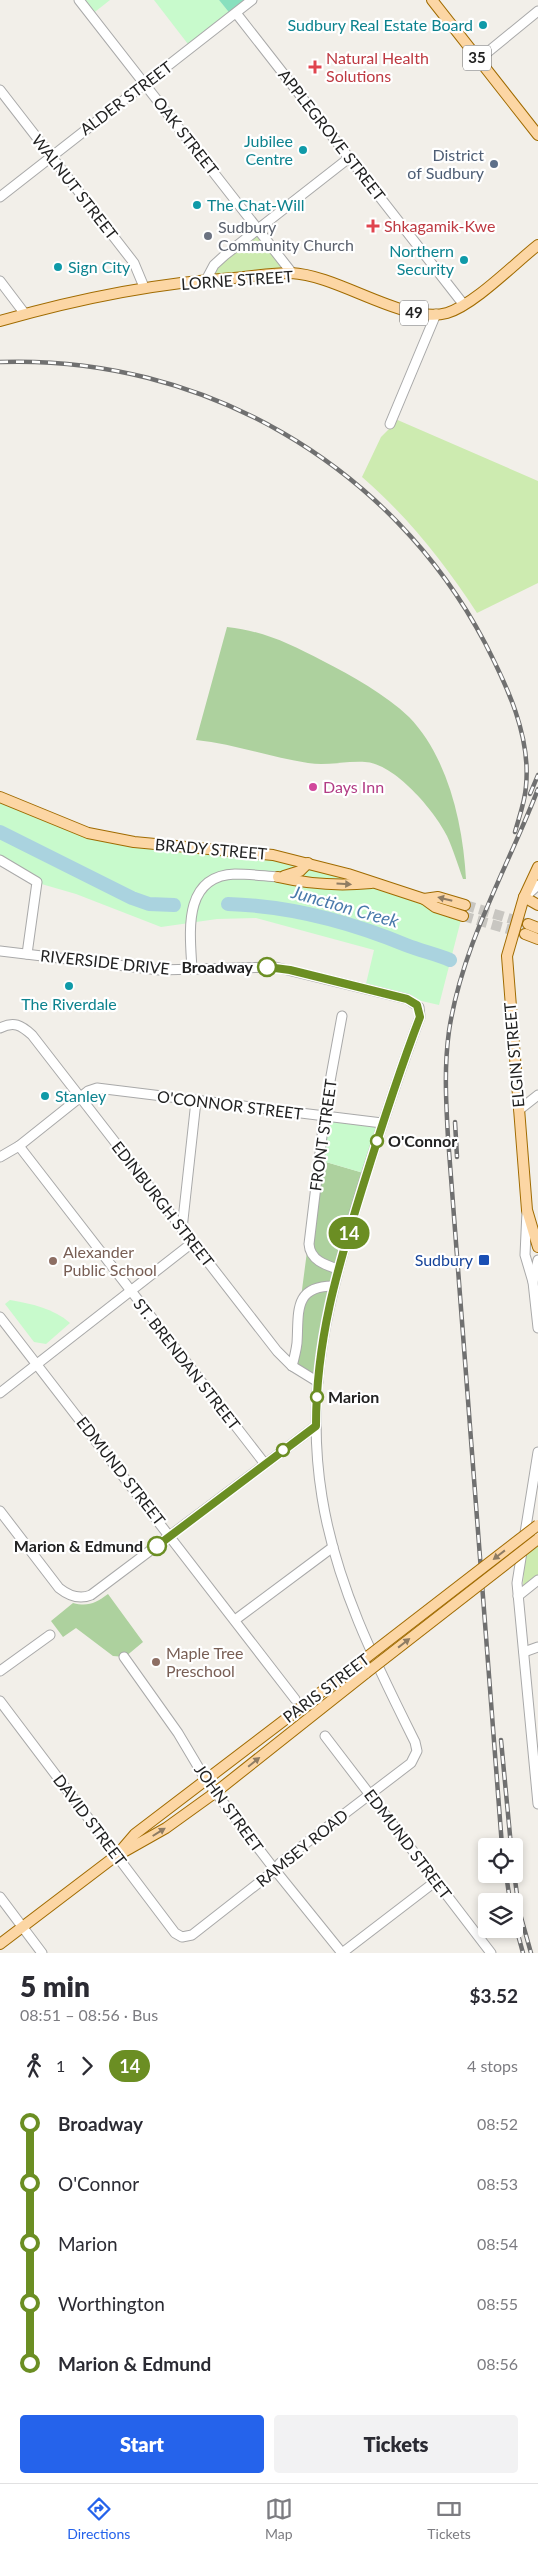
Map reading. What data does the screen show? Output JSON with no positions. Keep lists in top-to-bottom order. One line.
{"streets":{"main road":["35","LORNE STREET","49","BRADY STREET","ELGIN STREET","PARIS STREET"],"street":["ALDER STREET","APPLEGROVE STREET","OAK STREET","WALNUT STREET","RIVERSIDE DRIVE","O'CONNOR STREET","FRONT STREET","EDINBURGH STREET","ST. BRENDAN STREET","EDMUND STREET","JOHN STREET","DAVID STREET","RAMSEY ROAD"]},"crossings":[["ALDER STREET","APPLEGROVE STREET"],["ALDER STREET","OAK STREET"],["ALDER STREET","WALNUT STREET"],["APPLEGROVE STREET","LORNE STREET"],["OAK STREET","LORNE STREET"],["WALNUT STREET","LORNE STREET"],["RIVERSIDE DRIVE","O'CONNOR STREET"],["O'CONNOR STREET","FRONT STREET"],["O'CONNOR STREET","EDINBURGH STREET"],["O'CONNOR STREET","ST. BRENDAN STREET"],["EDMUND STREET","RAMSEY ROAD"],["PARIS STREET","JOHN STREET"],["PARIS STREET","DAVID STREET"],["JOHN STREET","RAMSEY ROAD"],["DAVID STREET","RAMSEY ROAD"]],"water":["Junction Creek"],"places":{"other":["Sudbury Real Estate Board","Jubilee Centre","District of Sudbury","The Chat-Will","Sudbury Community Church","Northern Security","Sign City","Days Inn","Broadway","The Riverdale","Stanley","O'Connor","Alexander Public School","Marion","Marion & Edmund","Maple Tree Preschool"],"health":["Natural Health Solutions","Shkagamik-Kwe"],"transit":["Sudbury"]},"lines":["bus line 14"],"page":{"on_map":"14","heading":["5 min","08:51 – 08:56 · Bus","$3.52"],"legs":["1","14","4 stops"],"list":[{"name":"Broadway","value":"08:52"},{"name":"O'Connor","value":"08:53"},{"name":"Marion","value":"08:54"},{"name":"Worthington","value":"08:55"},{"name":"Marion & Edmund","value":"08:56"}],"buttons":["Start","Tickets"],"tabs":["Directions","Map","Tickets"]}}
